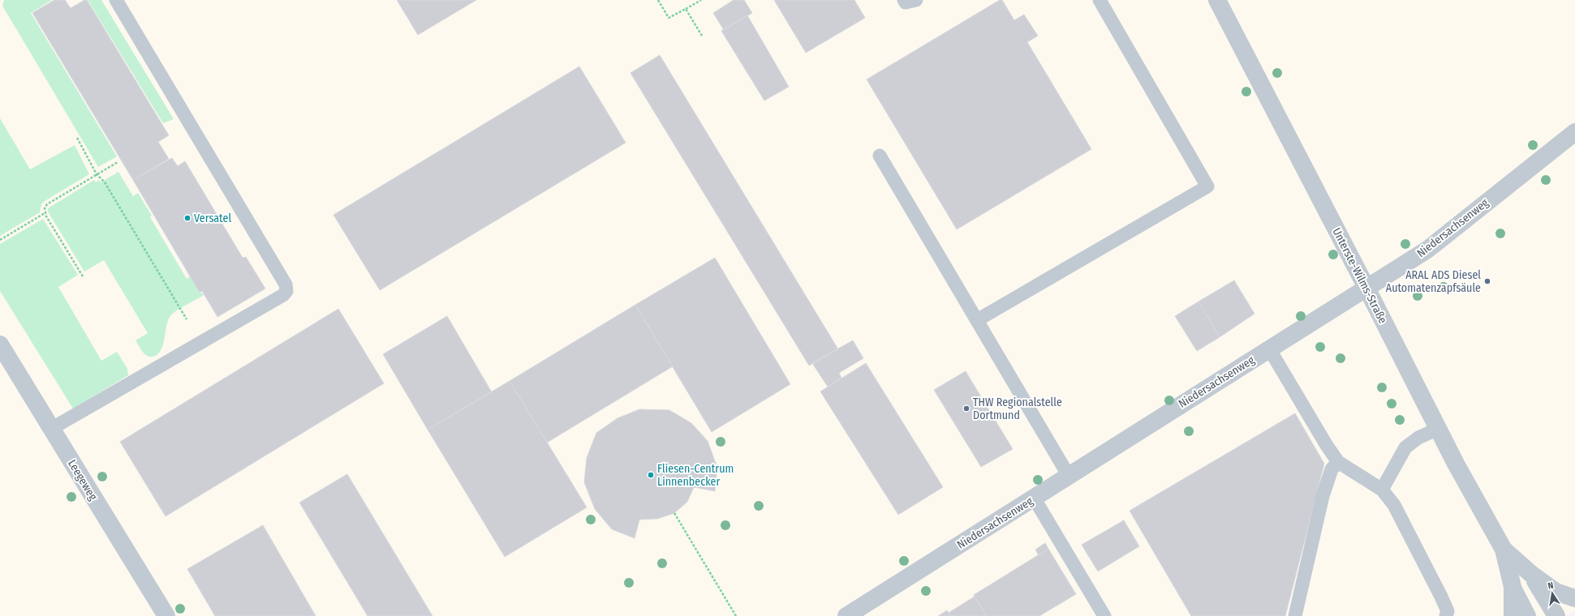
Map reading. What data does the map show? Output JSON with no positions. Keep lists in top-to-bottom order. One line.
{"streets":{"street":["Niedersachsenweg","Unterste-Wilms-Straße","Leegeweg"]},"crossings":[["Niedersachsenweg","Unterste-Wilms-Straße"]],"places":["Versatel","ARAL ADS Diesel Automatenzapfsäule","THW Regionalstelle Dortmund","Fliesen-Centrum Linnenbecker"],"north":"top"}
